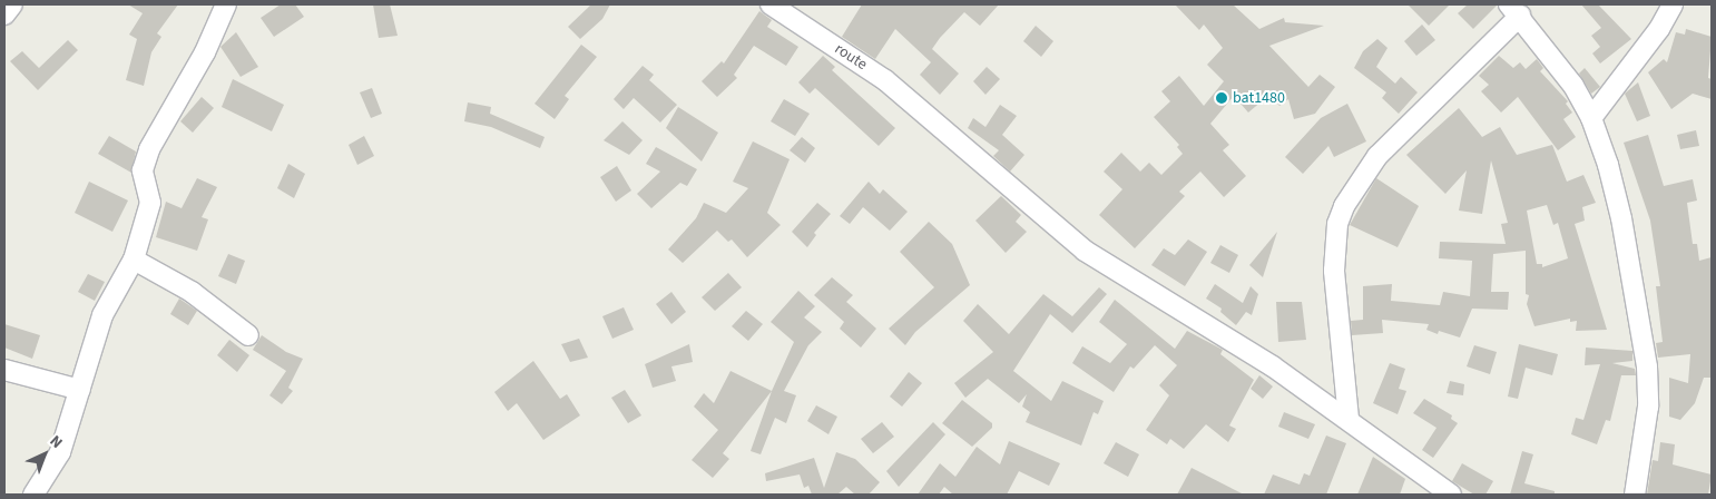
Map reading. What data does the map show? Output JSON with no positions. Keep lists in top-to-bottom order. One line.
{"streets":{"street":["route"]},"places":["bat1480"],"north":"top right"}
